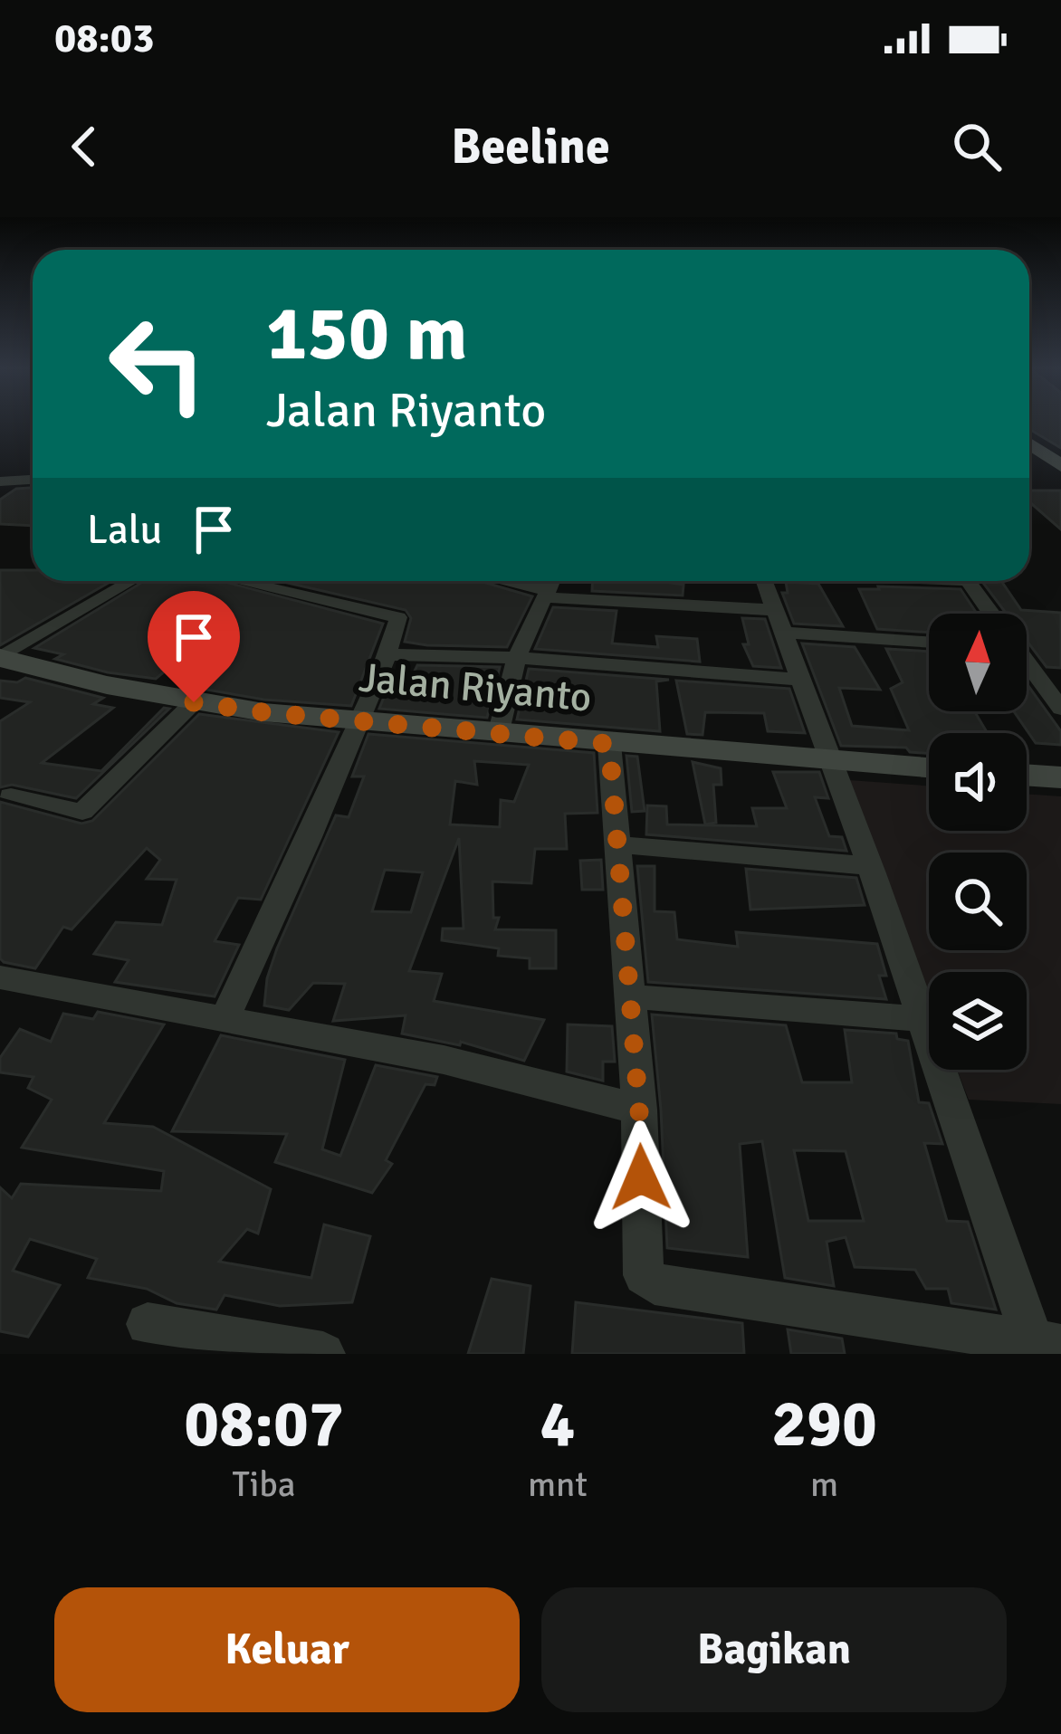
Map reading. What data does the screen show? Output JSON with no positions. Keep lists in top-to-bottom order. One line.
{"streets":{"street":["Jalan Riyanto"]},"north":"top","page":{"status":"08:03","header":"Beeline","turn":["150 m","Jalan Riyanto"],"then":"Lalu","eta":["08:07","Tiba","4","mnt","290","m"],"buttons":["Keluar","Bagikan"]}}
